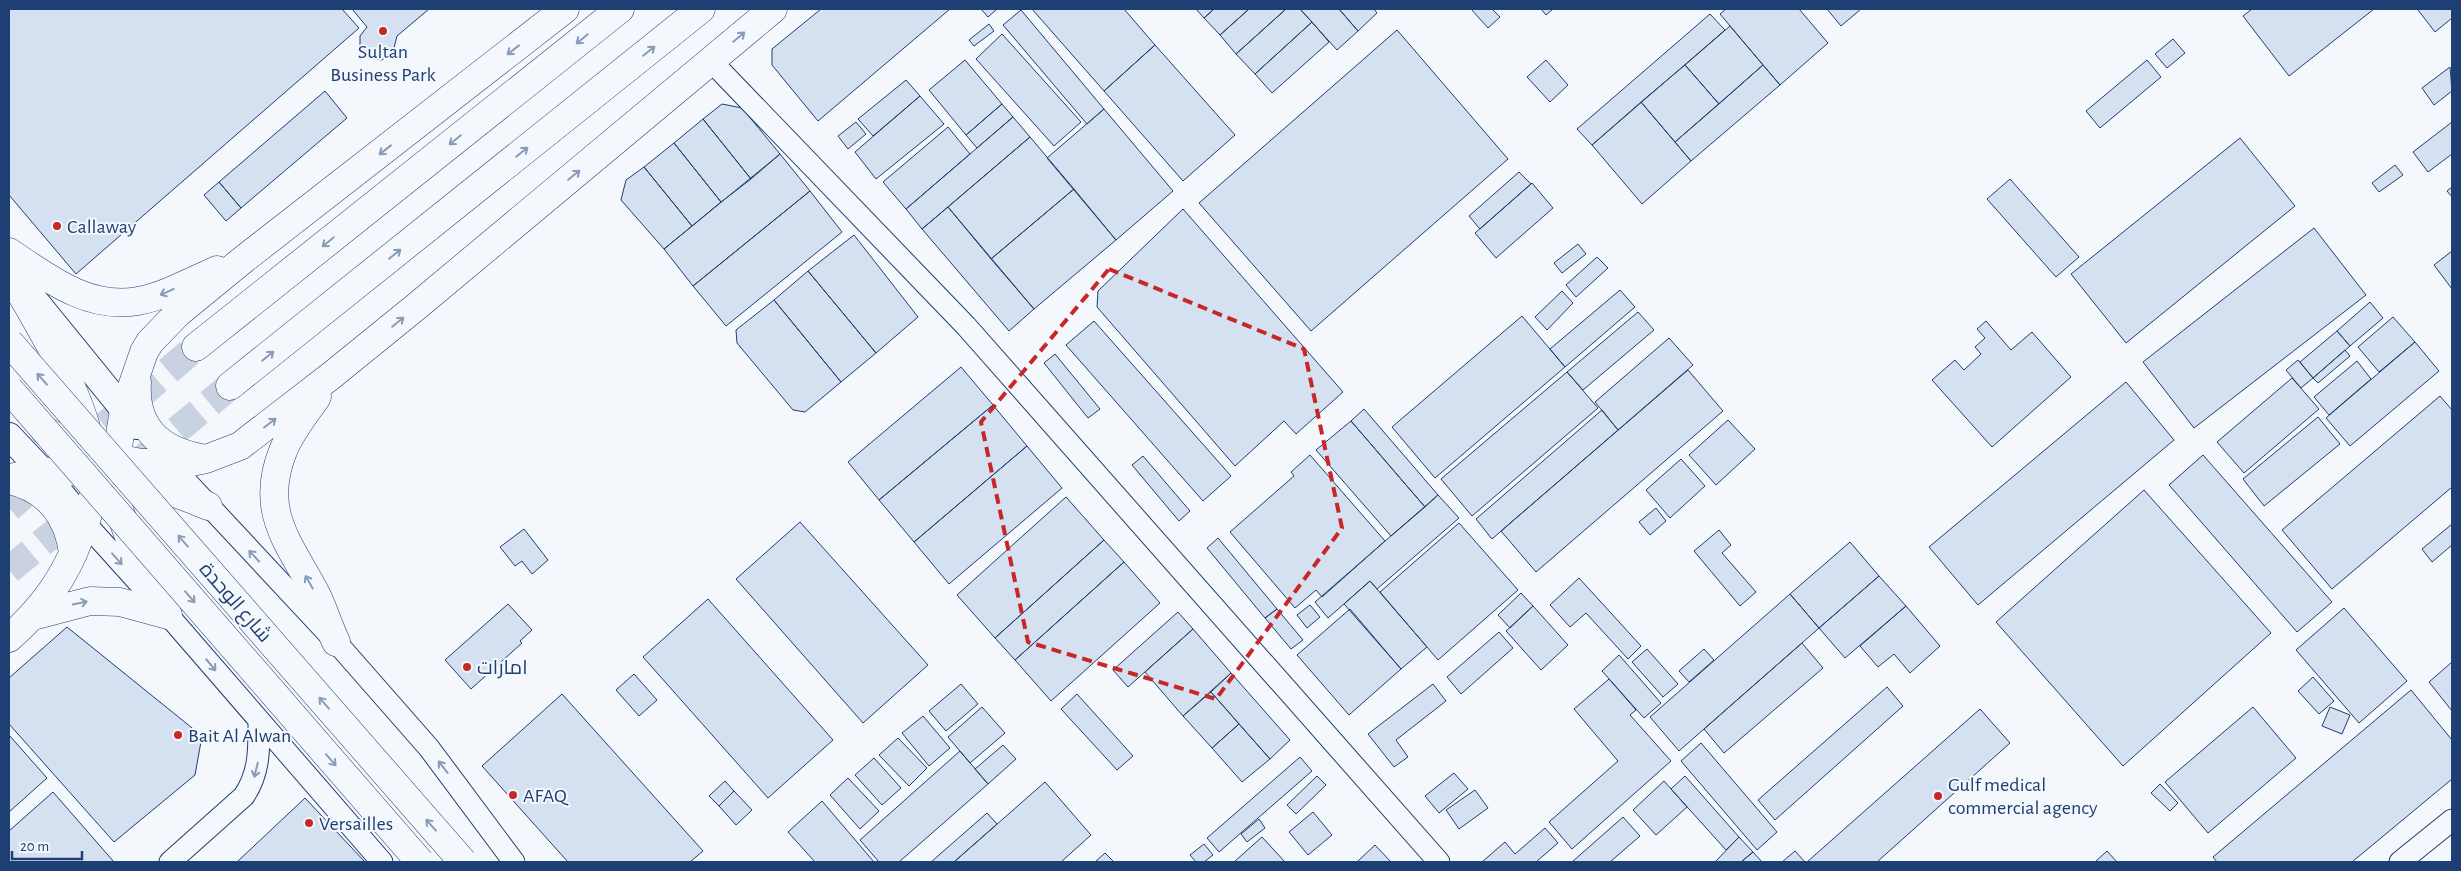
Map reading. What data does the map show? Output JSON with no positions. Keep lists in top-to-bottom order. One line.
{"streets":{"highway":["شارع الوحدة"]},"places":["Sultan Business Park","Callaway","امارات","Bait Al Alwan","AFAQ","Gulf medical commercial agency","Versailles"],"scale_bar":"20 m"}
